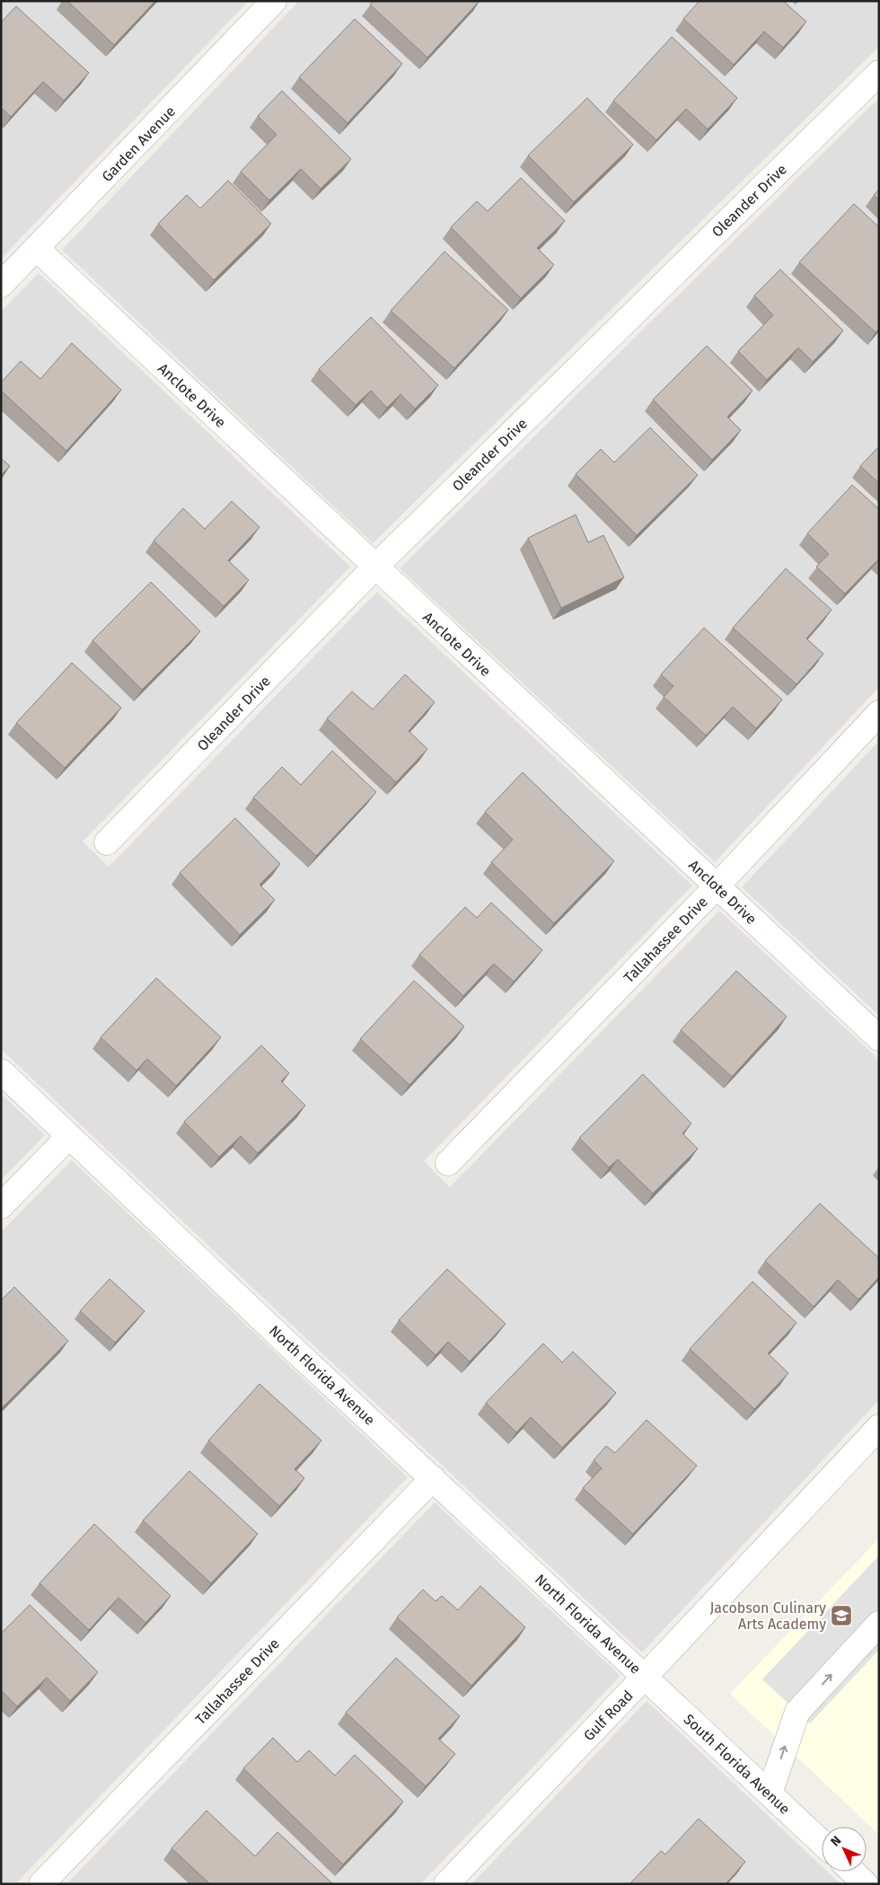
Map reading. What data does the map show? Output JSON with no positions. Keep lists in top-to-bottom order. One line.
{"streets":{"street":["Garden Avenue","Oleander Drive","Anclote Drive","Tallahassee Drive","North Florida Avenue","Gulf Road","South Florida Avenue"]},"crossings":[["Garden Avenue","Anclote Drive"],["Oleander Drive","Anclote Drive"],["Anclote Drive","Tallahassee Drive"],["Tallahassee Drive","North Florida Avenue"],["North Florida Avenue","Gulf Road"],["North Florida Avenue","South Florida Avenue"],["Gulf Road","South Florida Avenue"]],"places":{"school or university":["Jacobson Culinary Arts Academy"]},"north":"top left"}
